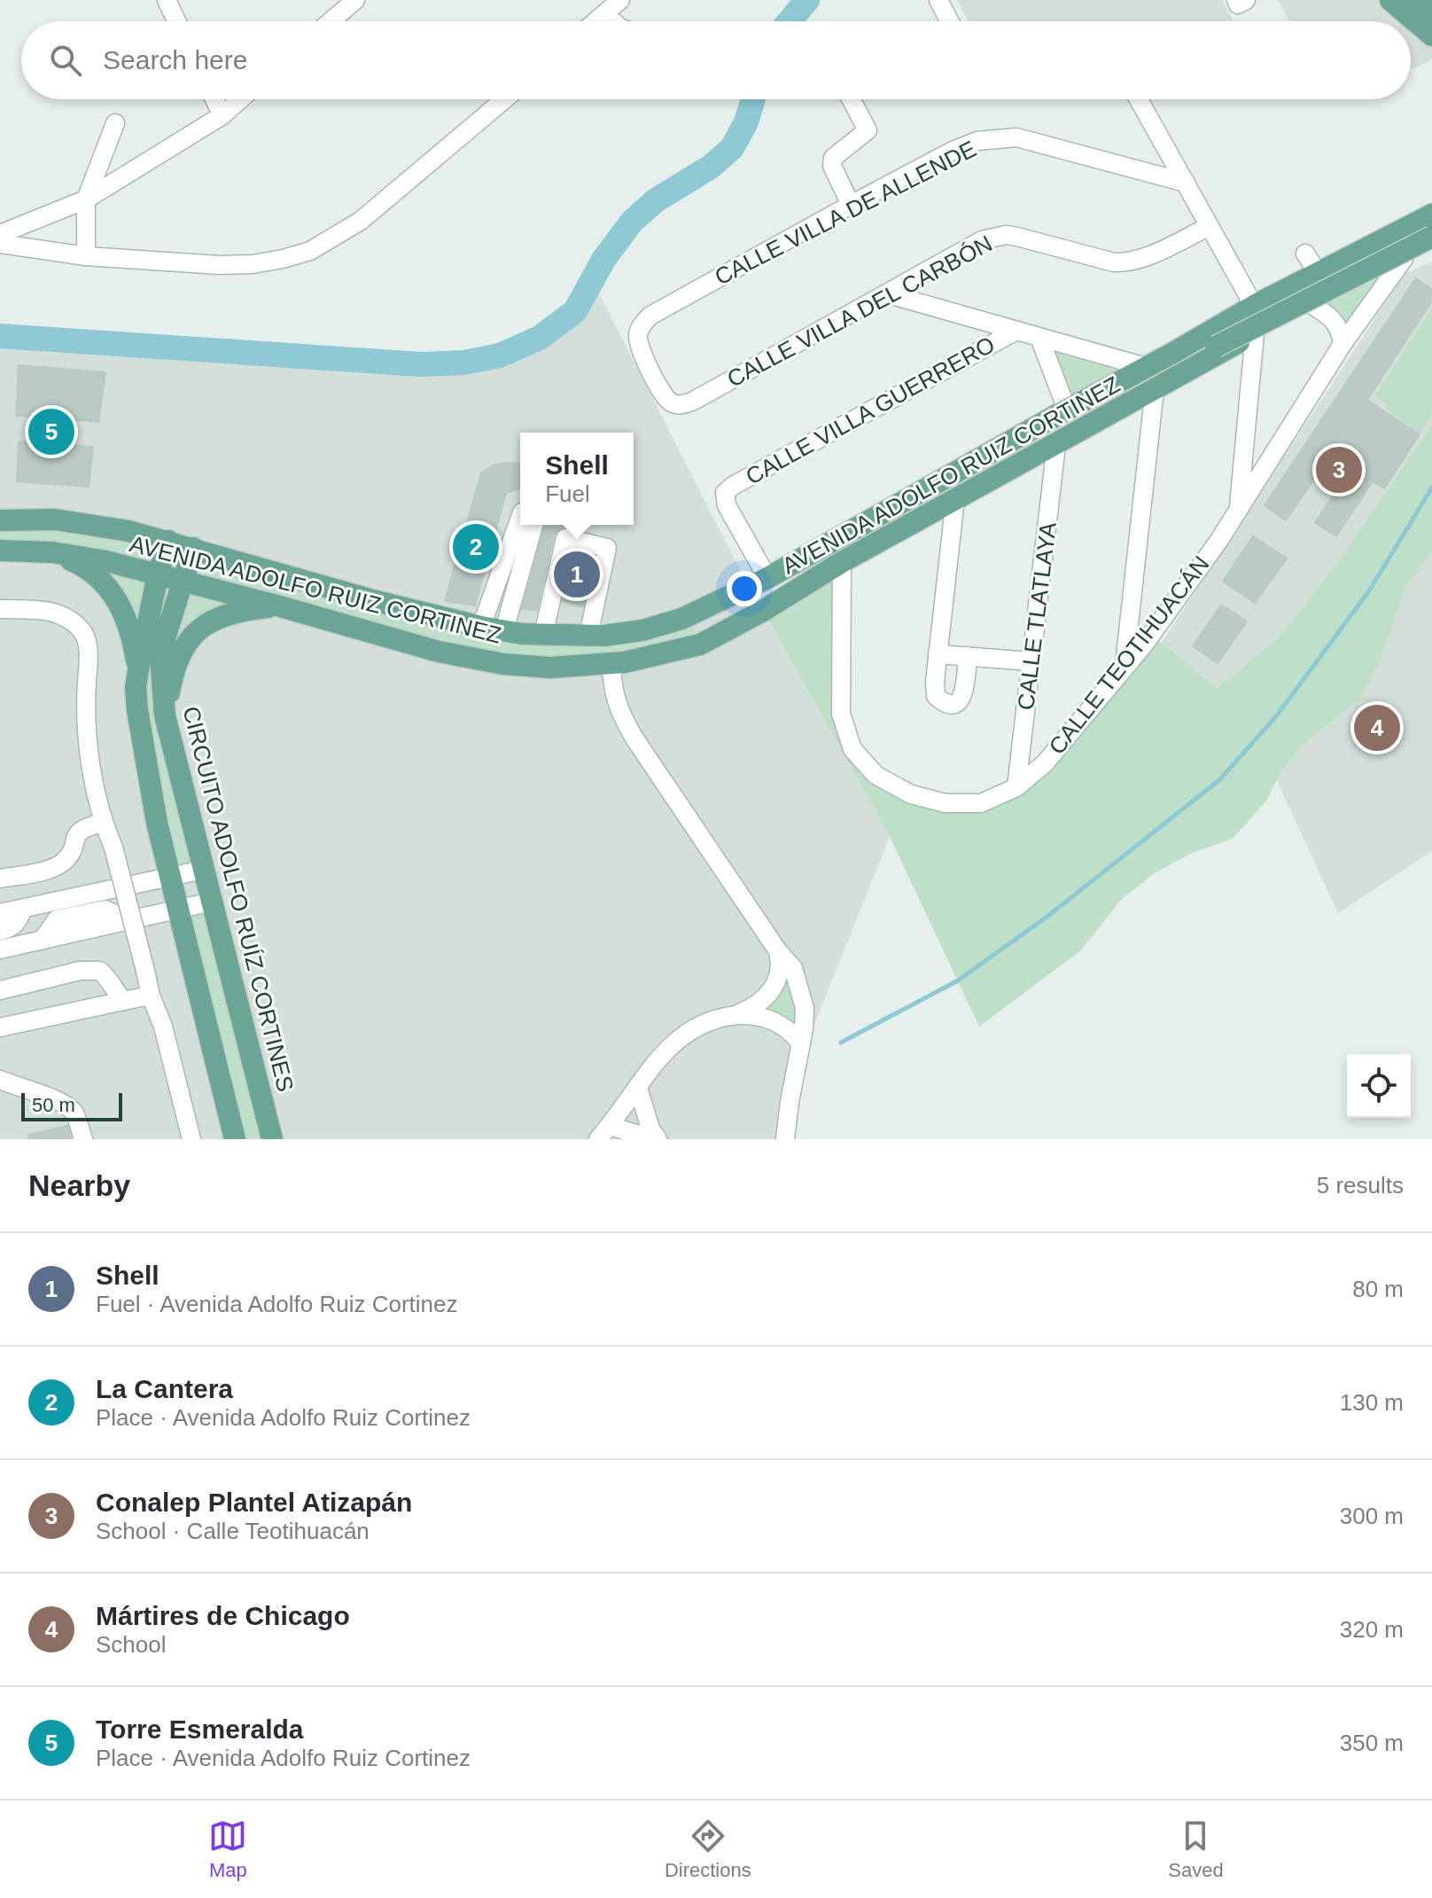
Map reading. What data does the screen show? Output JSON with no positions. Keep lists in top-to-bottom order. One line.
{"streets":{"main road":["AVENIDA ADOLFO RUIZ CORTINEZ","CIRCUITO ADOLFO RUÍZ CORTINES"],"street":["CALLE VILLA DE ALLENDE","CALLE VILLA DEL CARBÓN","CALLE VILLA GUERRERO","CALLE TLATLAYA","CALLE TEOTIHUACÁN"]},"crossings":[["CALLE VILLA DE ALLENDE","CALLE VILLA DEL CARBÓN"],["CALLE VILLA GUERRERO","AVENIDA ADOLFO RUIZ CORTINEZ"],["AVENIDA ADOLFO RUIZ CORTINEZ","CALLE TLATLAYA"],["AVENIDA ADOLFO RUIZ CORTINEZ","CALLE TEOTIHUACÁN"],["AVENIDA ADOLFO RUIZ CORTINEZ","CIRCUITO ADOLFO RUÍZ CORTINES"],["CALLE TLATLAYA","CALLE TEOTIHUACÁN"]],"scale_bar":"50 m","page":{"search":"Search here","pins":["5","3","2","1","4"],"popup":["Shell","Fuel"],"scale":"50 m","heading":["Nearby","5 results"],"list":[{"mark":"1","name":"Shell","note":"Fuel · Avenida Adolfo Ruiz Cortinez","value":"80 m"},{"mark":"2","name":"La Cantera","note":"Place · Avenida Adolfo Ruiz Cortinez","value":"130 m"},{"mark":"3","name":"Conalep Plantel Atizapán","note":"School · Calle Teotihuacán","value":"300 m"},{"mark":"4","name":"Mártires de Chicago","note":"School","value":"320 m"},{"mark":"5","name":"Torre Esmeralda","note":"Place · Avenida Adolfo Ruiz Cortinez","value":"350 m"}],"nav":["Map","Directions","Saved"]}}
